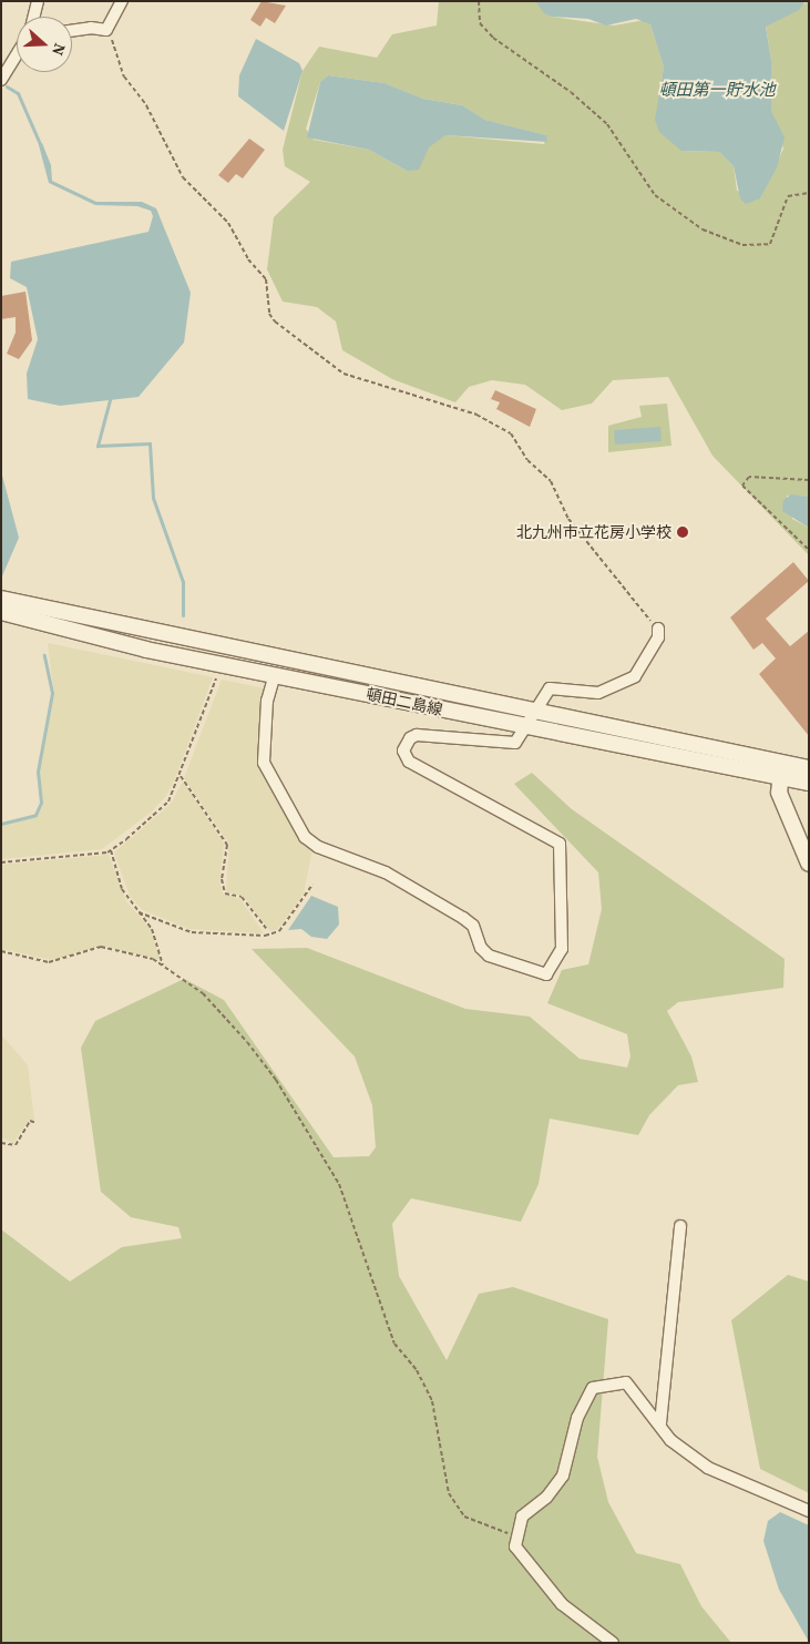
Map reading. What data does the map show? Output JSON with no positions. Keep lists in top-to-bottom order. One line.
{"streets":{"main road":["頓田二島線"]},"water":["頓田第一貯水池"],"places":["北九州市立花房小学校"],"north":"right"}
